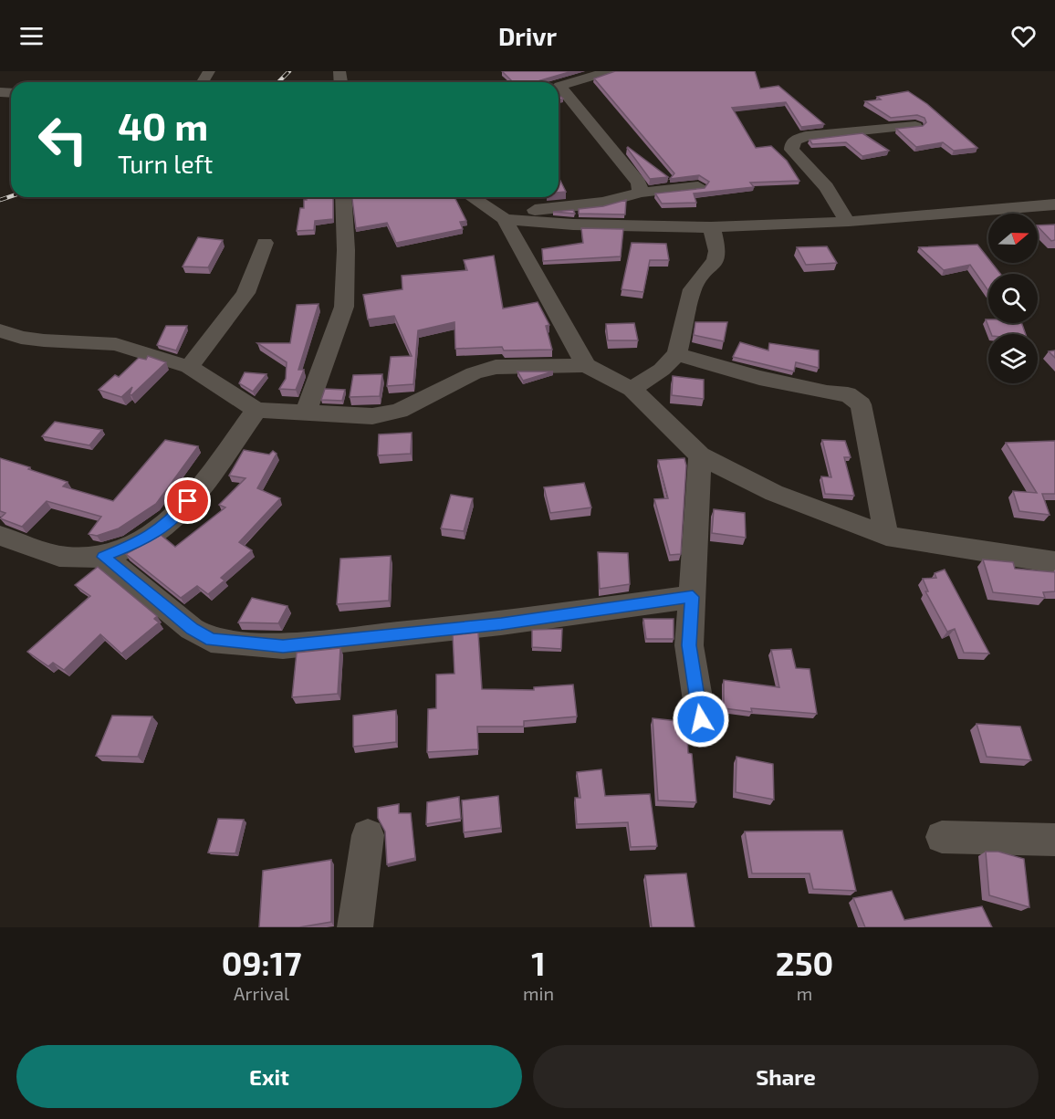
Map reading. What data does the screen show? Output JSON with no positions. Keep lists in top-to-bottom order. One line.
{"north":"right","page":{"header":"Drivr","turn":["40 m","Turn left"],"eta":["09:17","Arrival","1","min","250","m"],"buttons":["Exit","Share"]}}
